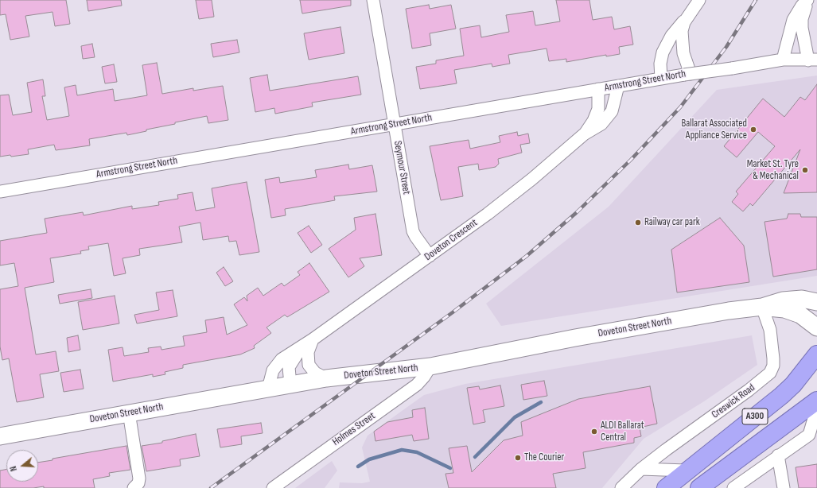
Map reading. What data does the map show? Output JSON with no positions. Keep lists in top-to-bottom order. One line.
{"streets":{"highway":["A300"],"main road":["Doveton Street North"],"street":["Armstrong Street North","Seymour Street","Doveton Crescent","Creswick Road","Holmes Street"]},"crossings":[["Armstrong Street North","Seymour Street"],["Armstrong Street North","Doveton Crescent"],["Seymour Street","Doveton Crescent"],["Doveton Crescent","Doveton Street North"],["Doveton Street North","Creswick Road"],["Doveton Street North","Holmes Street"]],"places":["Ballarat Associated Appliance Service","Market St. Tyre & Mechanical","Railway car park","ALDI Ballarat Central","The Courier"],"north":"left"}
